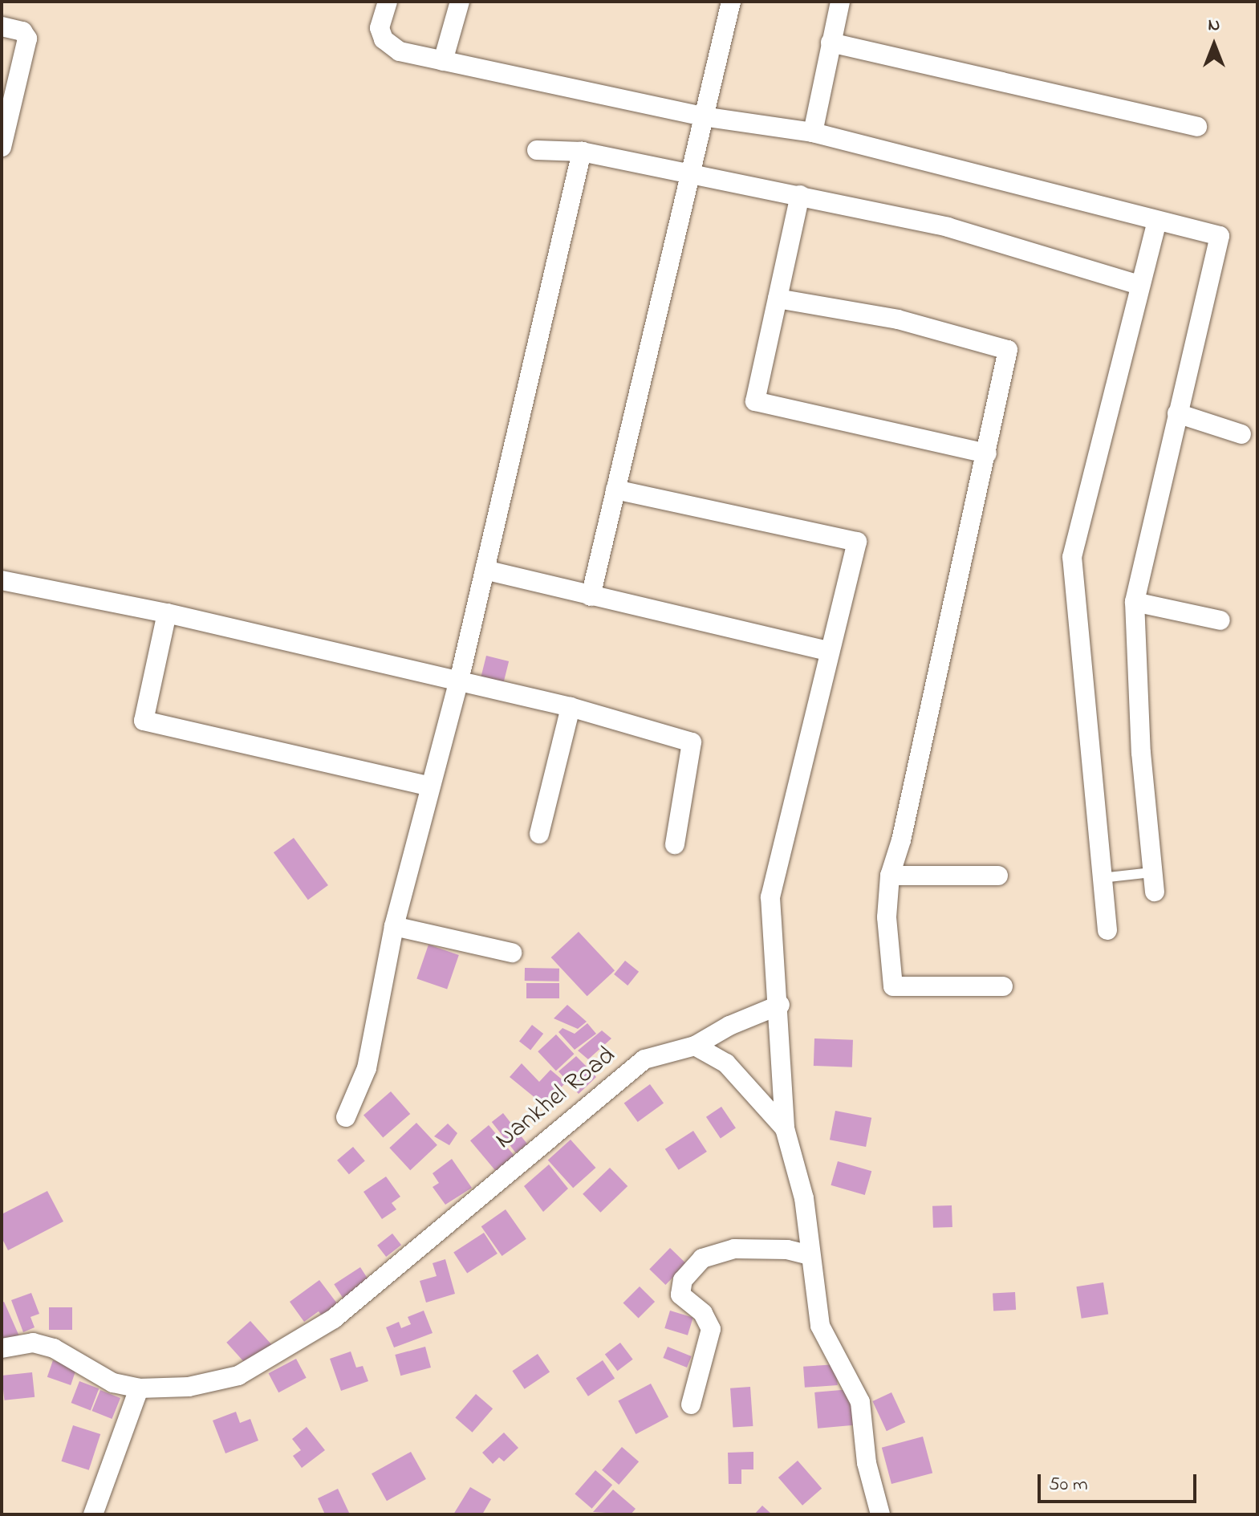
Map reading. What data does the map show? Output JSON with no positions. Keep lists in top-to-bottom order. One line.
{"streets":{"street":["Nankhel Road"]},"scale_bar":"50 m","north":"top"}
